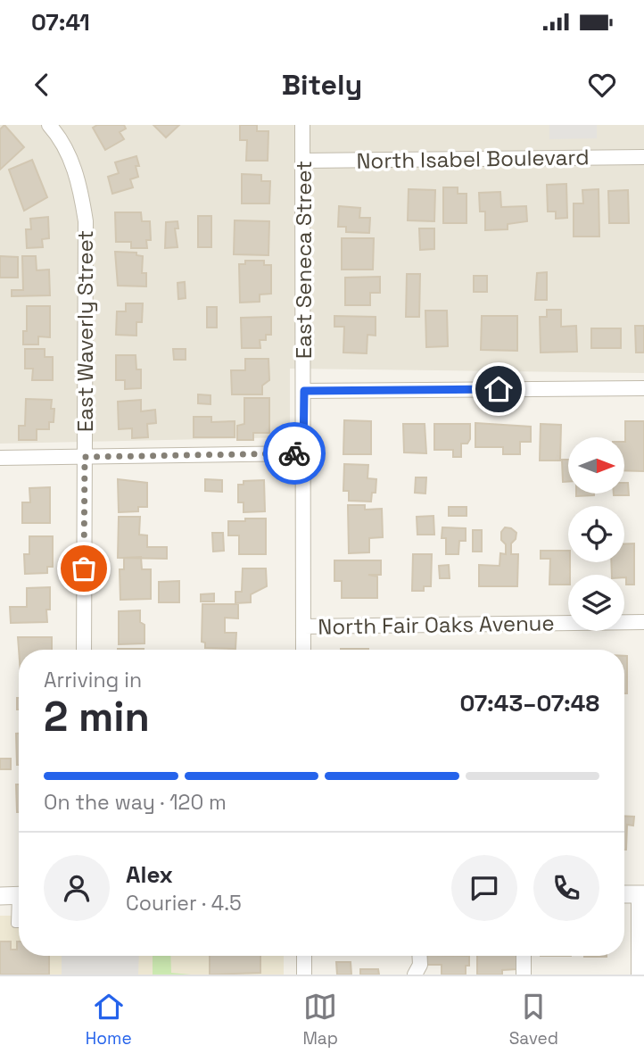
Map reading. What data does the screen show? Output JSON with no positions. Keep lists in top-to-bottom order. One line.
{"streets":{"street":["North Isabel Boulevard","East Seneca Street","East Waverly Street","North Fair Oaks Avenue"]},"crossings":[["North Isabel Boulevard","East Seneca Street"],["East Seneca Street","North Fair Oaks Avenue"]],"north":"right","page":{"status":"07:41","header":"Bitely","heading":["2 min","Arriving in","07:43–07:48"],"panel":["Alex","Courier · 4.5"],"bar":"On the way · 120 m","tabs":["Home","Map","Saved"]}}
